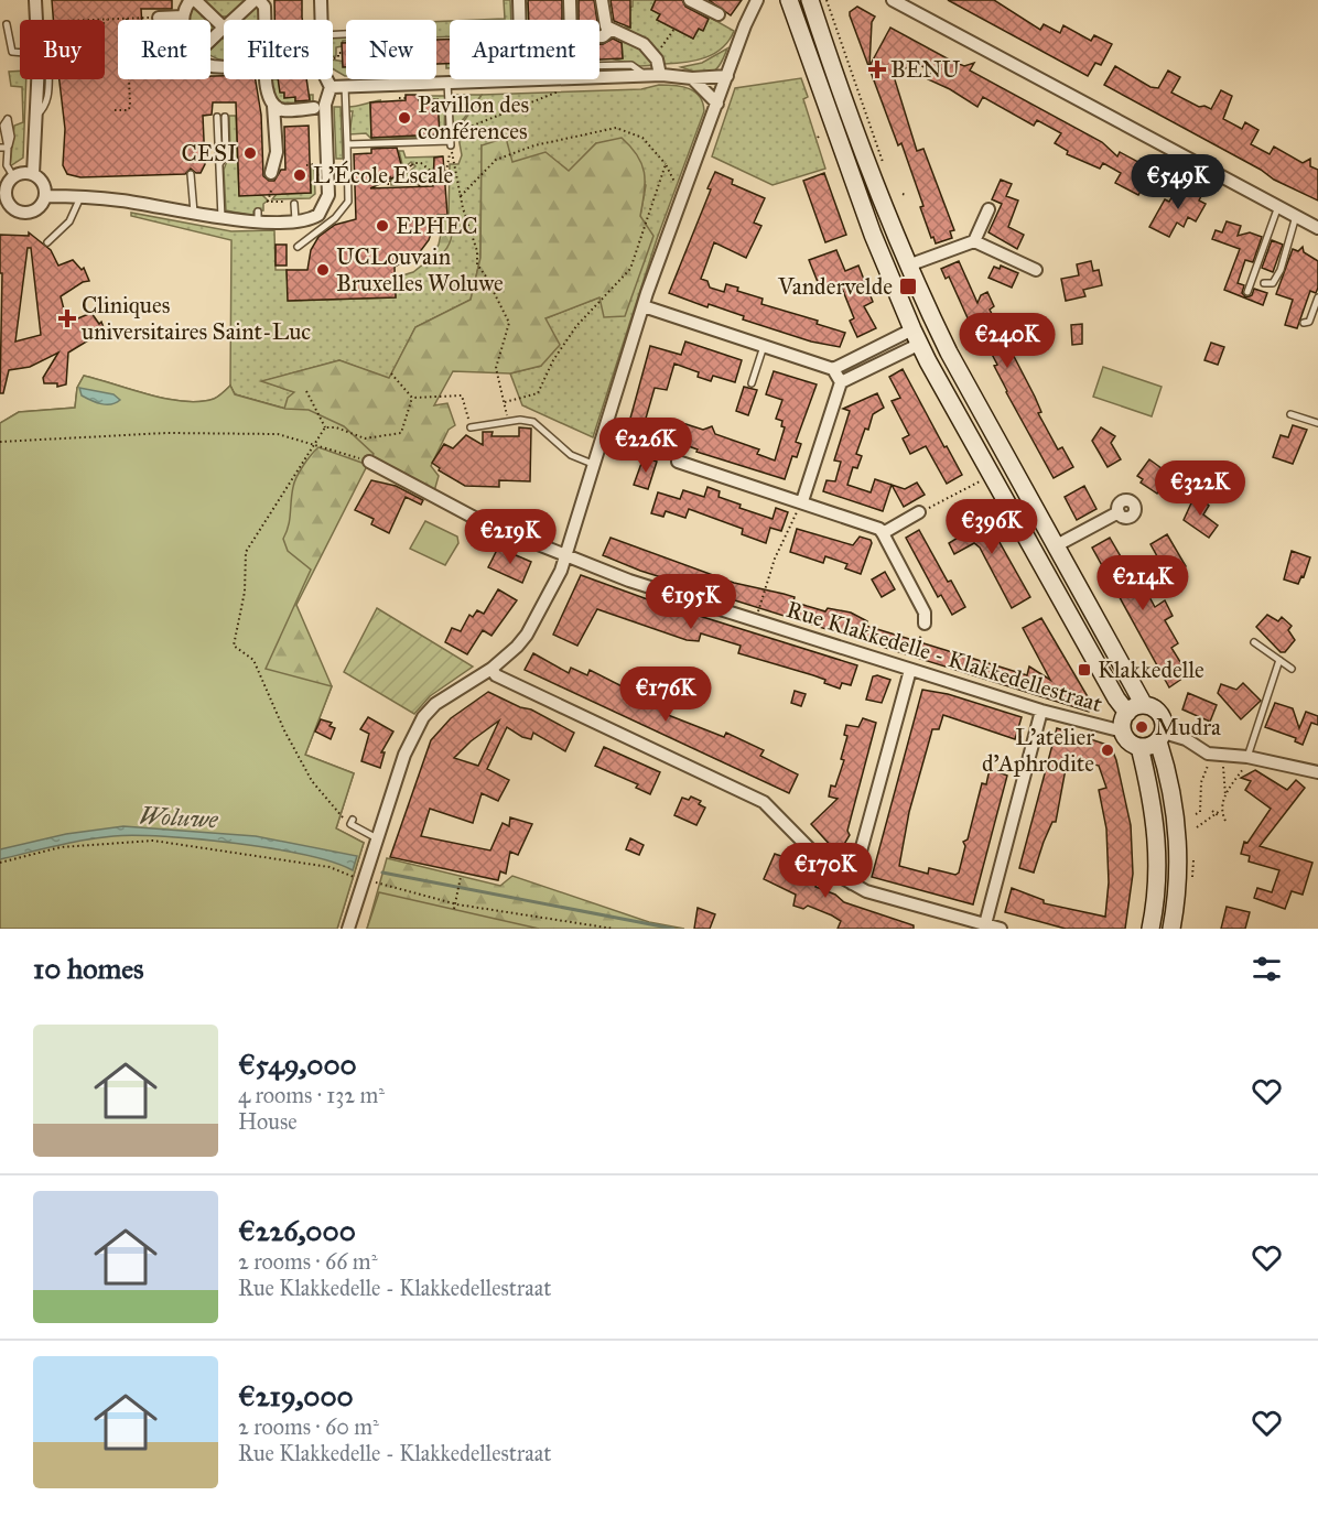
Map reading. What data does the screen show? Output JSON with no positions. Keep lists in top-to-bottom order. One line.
{"streets":{"street":["Rue Klakkedelle - Klakkedellestraat"]},"water":["Woluwe"],"places":{"health":["BENU","Cliniques universitaires Saint-Luc"],"other":["Pavillon des conférences","CESI","L'École Escale","EPHEC","UCLouvain Bruxelles Woluwe","Mudra","L'atelier d'Aphrodite"],"transit":["Vandervelde","Klakkedelle"]},"page":{"chip":["Buy","Rent","Filters","New","Apartment"],"price":["€549K","€240K","€226K","€322K","€396K","€219K","€214K","€195K","€176K","€170K"],"heading":"10 homes","list":[{"name":"€549,000","note":"4 rooms · 132 m² · House"},{"name":"€226,000","note":"2 rooms · 66 m² · Rue Klakkedelle - Klakkedellestraat"},{"name":"€219,000","note":"2 rooms · 60 m² · Rue Klakkedelle - Klakkedellestraat"}]}}
